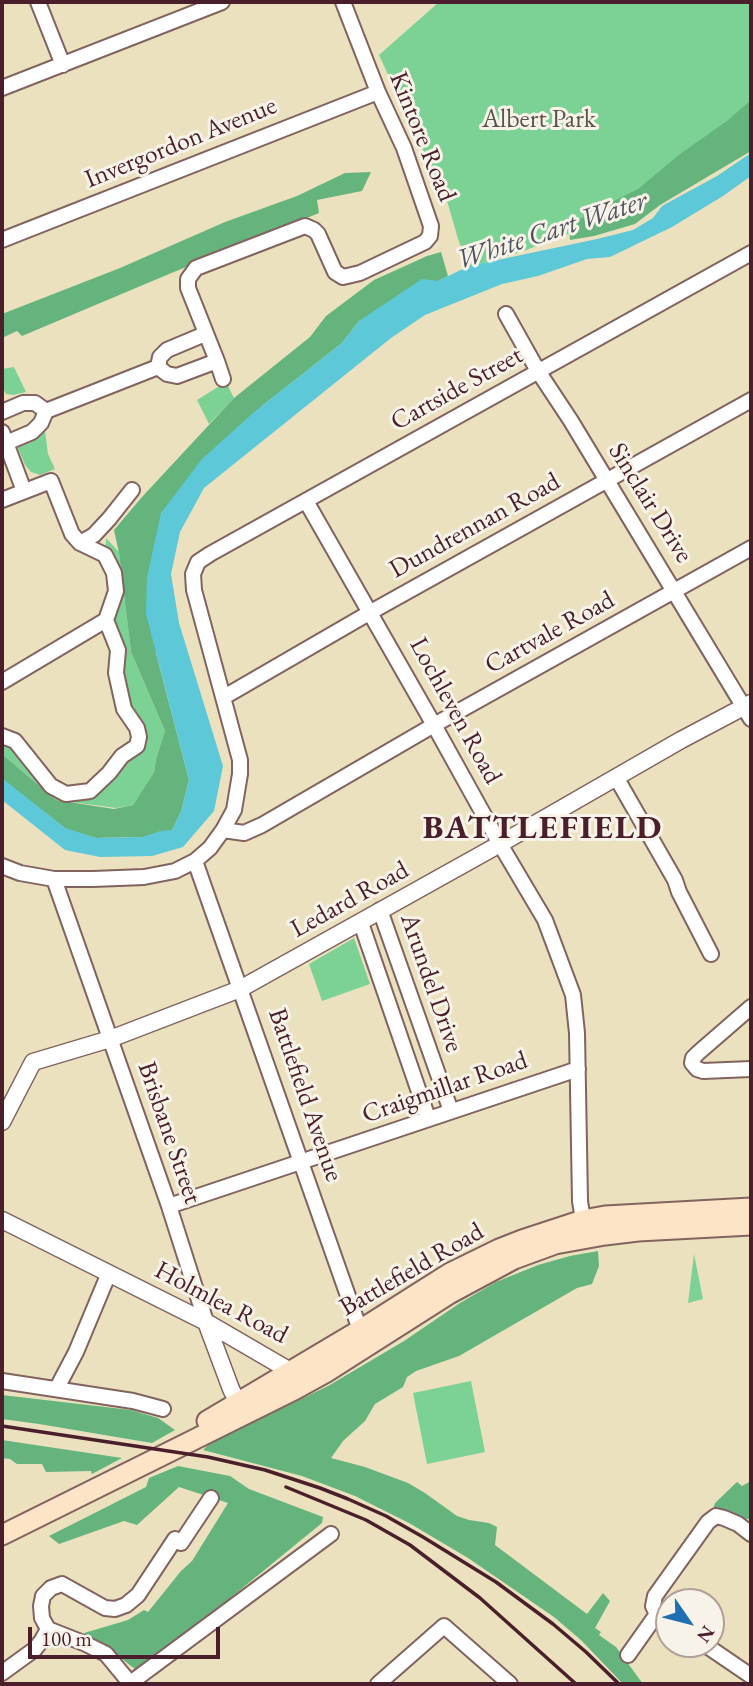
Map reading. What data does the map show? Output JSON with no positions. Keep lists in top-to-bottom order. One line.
{"streets":{"main road":["Battlefield Road","Holmlea Road"],"street":["Kintore Road","Invergordon Avenue","Cartside Street","Sinclair Drive","Dundrennan Road","Cartvale Road","Lochleven Road","Ledard Road","Arundel Drive","Craigmillar Road","Battlefield Avenue","Brisbane Street"]},"crossings":[["Kintore Road","Invergordon Avenue"],["Cartside Street","Sinclair Drive"],["Cartside Street","Dundrennan Road"],["Cartside Street","Lochleven Road"],["Sinclair Drive","Dundrennan Road"],["Sinclair Drive","Cartvale Road"],["Sinclair Drive","Ledard Road"],["Dundrennan Road","Lochleven Road"],["Cartvale Road","Lochleven Road"],["Lochleven Road","Ledard Road"],["Lochleven Road","Craigmillar Road"],["Lochleven Road","Battlefield Road"],["Ledard Road","Arundel Drive"],["Ledard Road","Battlefield Avenue"],["Ledard Road","Brisbane Street"],["Arundel Drive","Craigmillar Road"],["Craigmillar Road","Battlefield Avenue"],["Craigmillar Road","Brisbane Street"],["Battlefield Avenue","Battlefield Road"],["Brisbane Street","Battlefield Road"],["Brisbane Street","Holmlea Road"],["Battlefield Road","Holmlea Road"]],"districts":["BATTLEFIELD"],"water":["White Cart Water"],"parks":["Albert Park"],"scale_bar":"100 m","north":"bottom right"}
